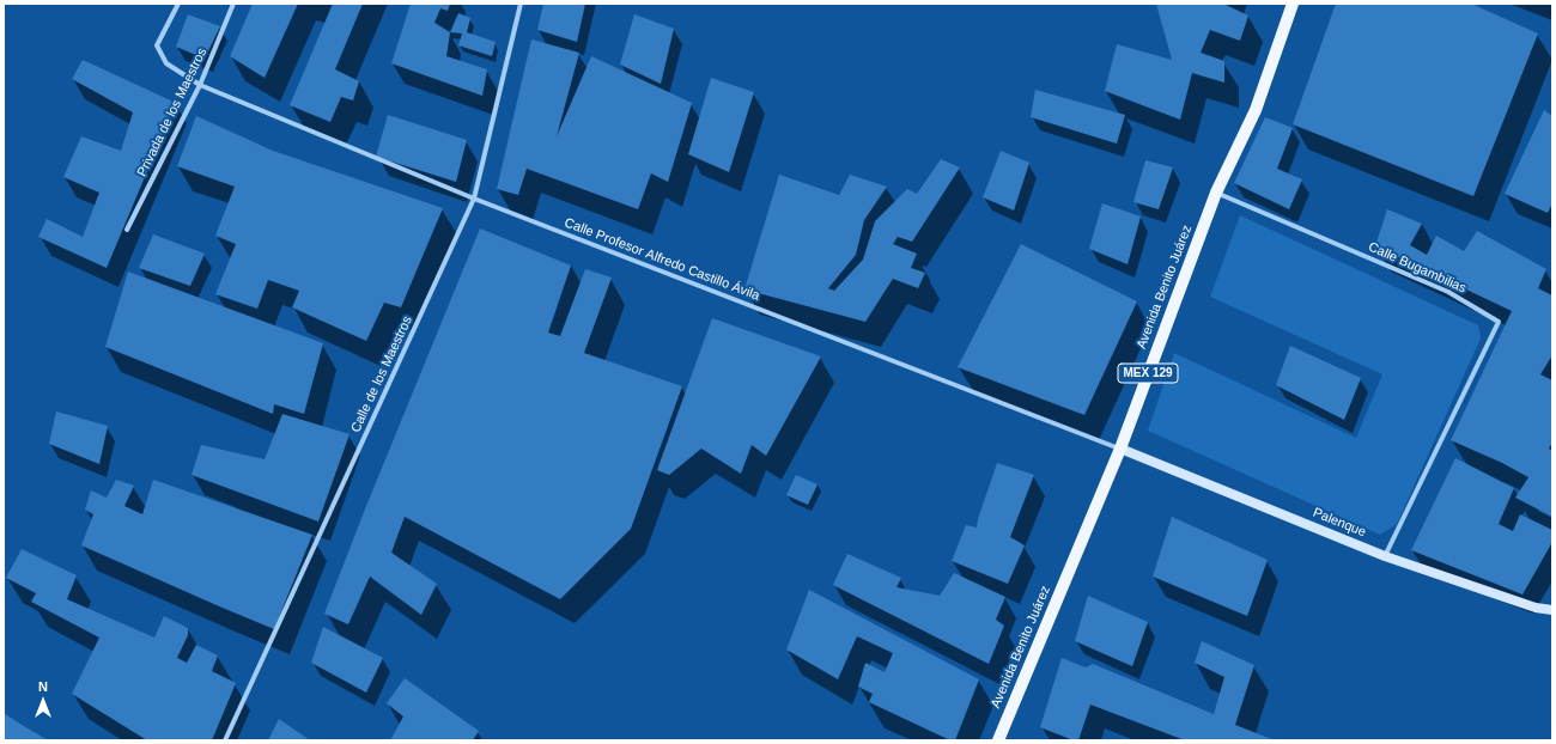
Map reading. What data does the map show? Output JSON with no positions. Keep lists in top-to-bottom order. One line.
{"streets":{"main road":["Avenida Benito Juárez","MEX 129","Palenque"],"street":["Privada de los Maestros","Calle Profesor Alfredo Castillo Ávila","Calle Bugambilias","Calle de los Maestros"]},"crossings":[["Privada de los Maestros","Calle Profesor Alfredo Castillo Ávila"],["Calle Profesor Alfredo Castillo Ávila","Avenida Benito Juárez"],["Calle Profesor Alfredo Castillo Ávila","Calle de los Maestros"],["Calle Profesor Alfredo Castillo Ávila","Palenque"],["Calle Bugambilias","Avenida Benito Juárez"],["Calle Bugambilias","Palenque"],["Avenida Benito Juárez","Palenque"]],"north":"top"}
